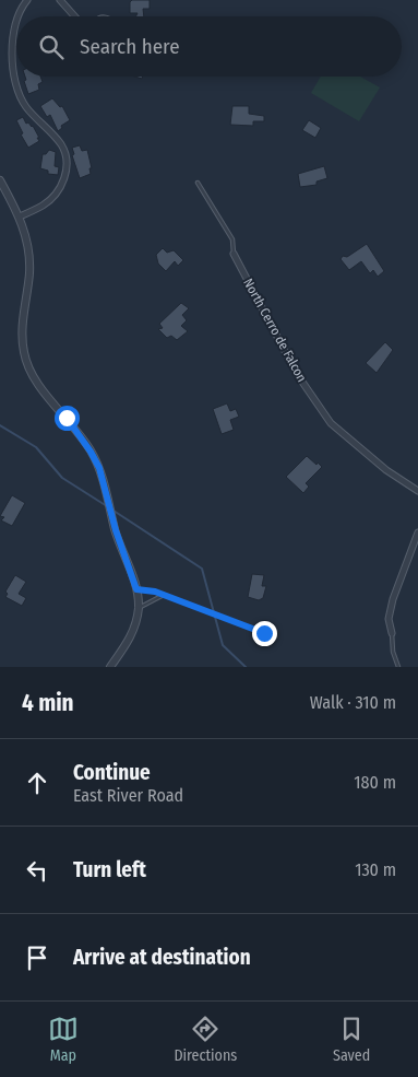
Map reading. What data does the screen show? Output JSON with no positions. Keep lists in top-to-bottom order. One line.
{"streets":{"street":["North Cerro de Falcon"]},"page":{"search":"Search here","heading":["4 min","Walk · 310 m"],"list":[["Continue","East River Road","180 m"],["Turn left","130 m"],"Arrive at destination"],"nav":["Map","Directions","Saved"]}}
